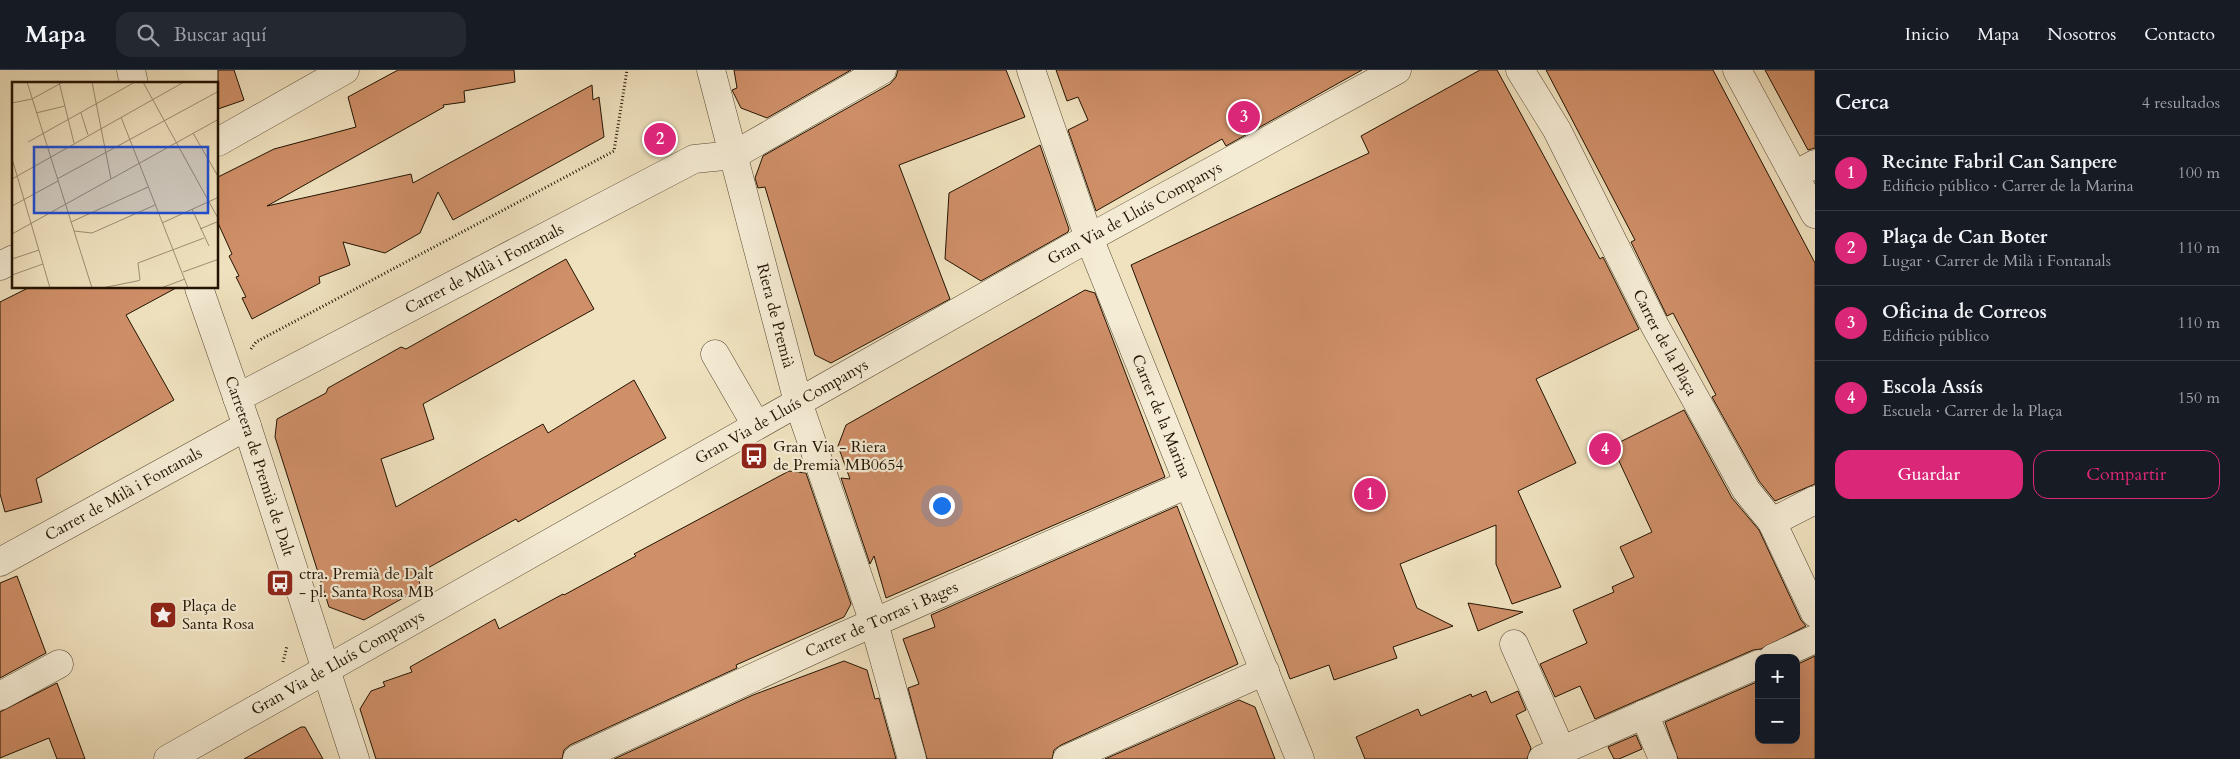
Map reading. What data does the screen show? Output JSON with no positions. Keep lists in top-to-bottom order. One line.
{"streets":{"street":["Gran Via de Lluís Companys","Carrer de Milà i Fontanals","Riera de Premià","Carrer de la Plaça","Carrer de la Marina","Carretera de Premià de Dalt","Carrer de Torras i Bages"]},"crossings":[["Gran Via de Lluís Companys","Riera de Premià"],["Gran Via de Lluís Companys","Carrer de la Marina"],["Gran Via de Lluís Companys","Carretera de Premià de Dalt"],["Carrer de Milà i Fontanals","Riera de Premià"],["Carrer de Milà i Fontanals","Carretera de Premià de Dalt"],["Riera de Premià","Carrer de Torras i Bages"],["Carrer de la Marina","Carrer de Torras i Bages"]],"places":{"bus stop":["Gran Via - Riera de Premià MB0654","ctra. Premià de Dalt - pl. Santa Rosa MB"],"place":["Plaça de Santa Rosa"]},"page":{"header":"Mapa","search":"Buscar aquí","nav":["Inicio","Mapa","Nosotros","Contacto"],"heading":["Cerca","4 resultados"],"pins":["3","2","4","1"],"list":[{"mark":"1","name":"Recinte Fabril Can Sanpere","note":"Edificio público · Carrer de la Marina","value":"100 m"},{"mark":"2","name":"Plaça de Can Boter","note":"Lugar · Carrer de Milà i Fontanals","value":"110 m"},{"mark":"3","name":"Oficina de Correos","note":"Edificio público","value":"110 m"},{"mark":"4","name":"Escola Assís","note":"Escuela · Carrer de la Plaça","value":"150 m"}],"buttons":["Guardar","Compartir"],"map_buttons":["+","−"]}}
